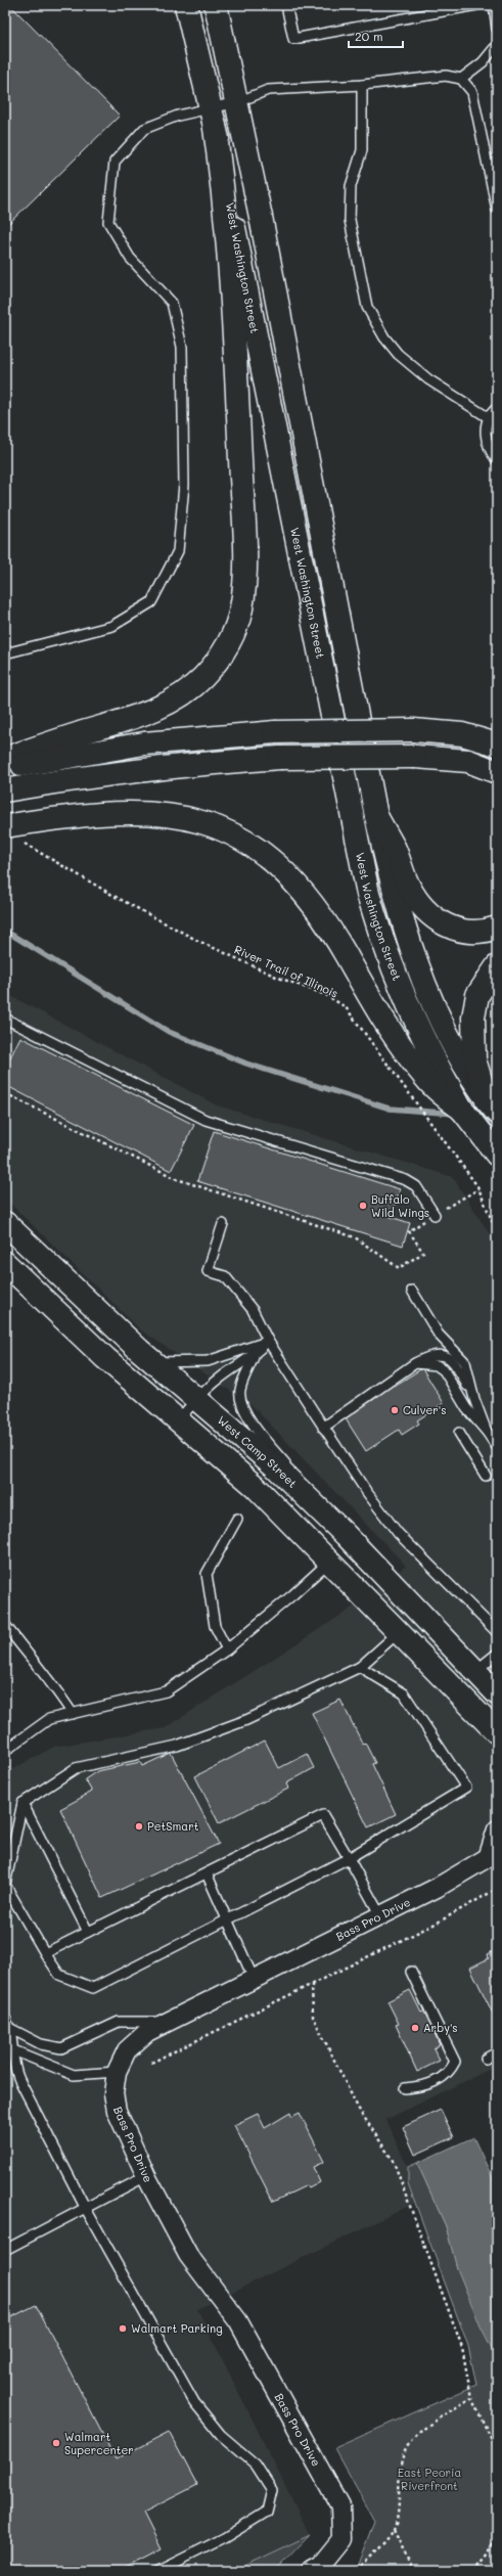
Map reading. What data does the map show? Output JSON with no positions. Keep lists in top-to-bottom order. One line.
{"streets":{"main road":["West Washington Street","West Camp Street"],"street":["Bass Pro Drive"],"path":["River Trail of Illinois"]},"parks":["East Peoria Riverfront"],"places":["Buffalo Wild Wings","Culver's","PetSmart","Arby's","Walmart Parking","Walmart Supercenter"],"scale_bar":"20 m"}
